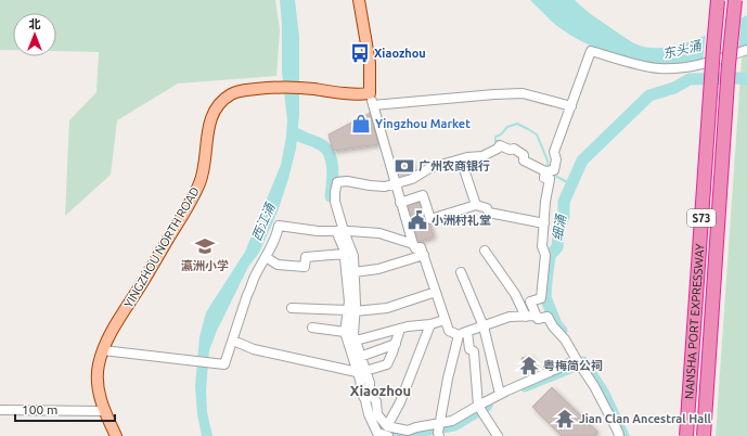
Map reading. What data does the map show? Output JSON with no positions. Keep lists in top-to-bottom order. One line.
{"streets":{"highway":["S73","NANSHA PORT EXPRESSWAY"],"main road":["YINGZHOU NORTH ROAD"]},"districts":["Xiaozhou"],"water":["东头涌","西江涌","细涌"],"places":{"bus stop":["Xiaozhou"],"shop":["Yingzhou Market"],"bank":["广州农商银行"],"public building":["小洲村礼堂"],"school or university":["瀛洲小学"],"temple":["粤梅简公祠","Jian Clan Ancestral Hall"]},"scale_bar":"100 m","north":"top"}
